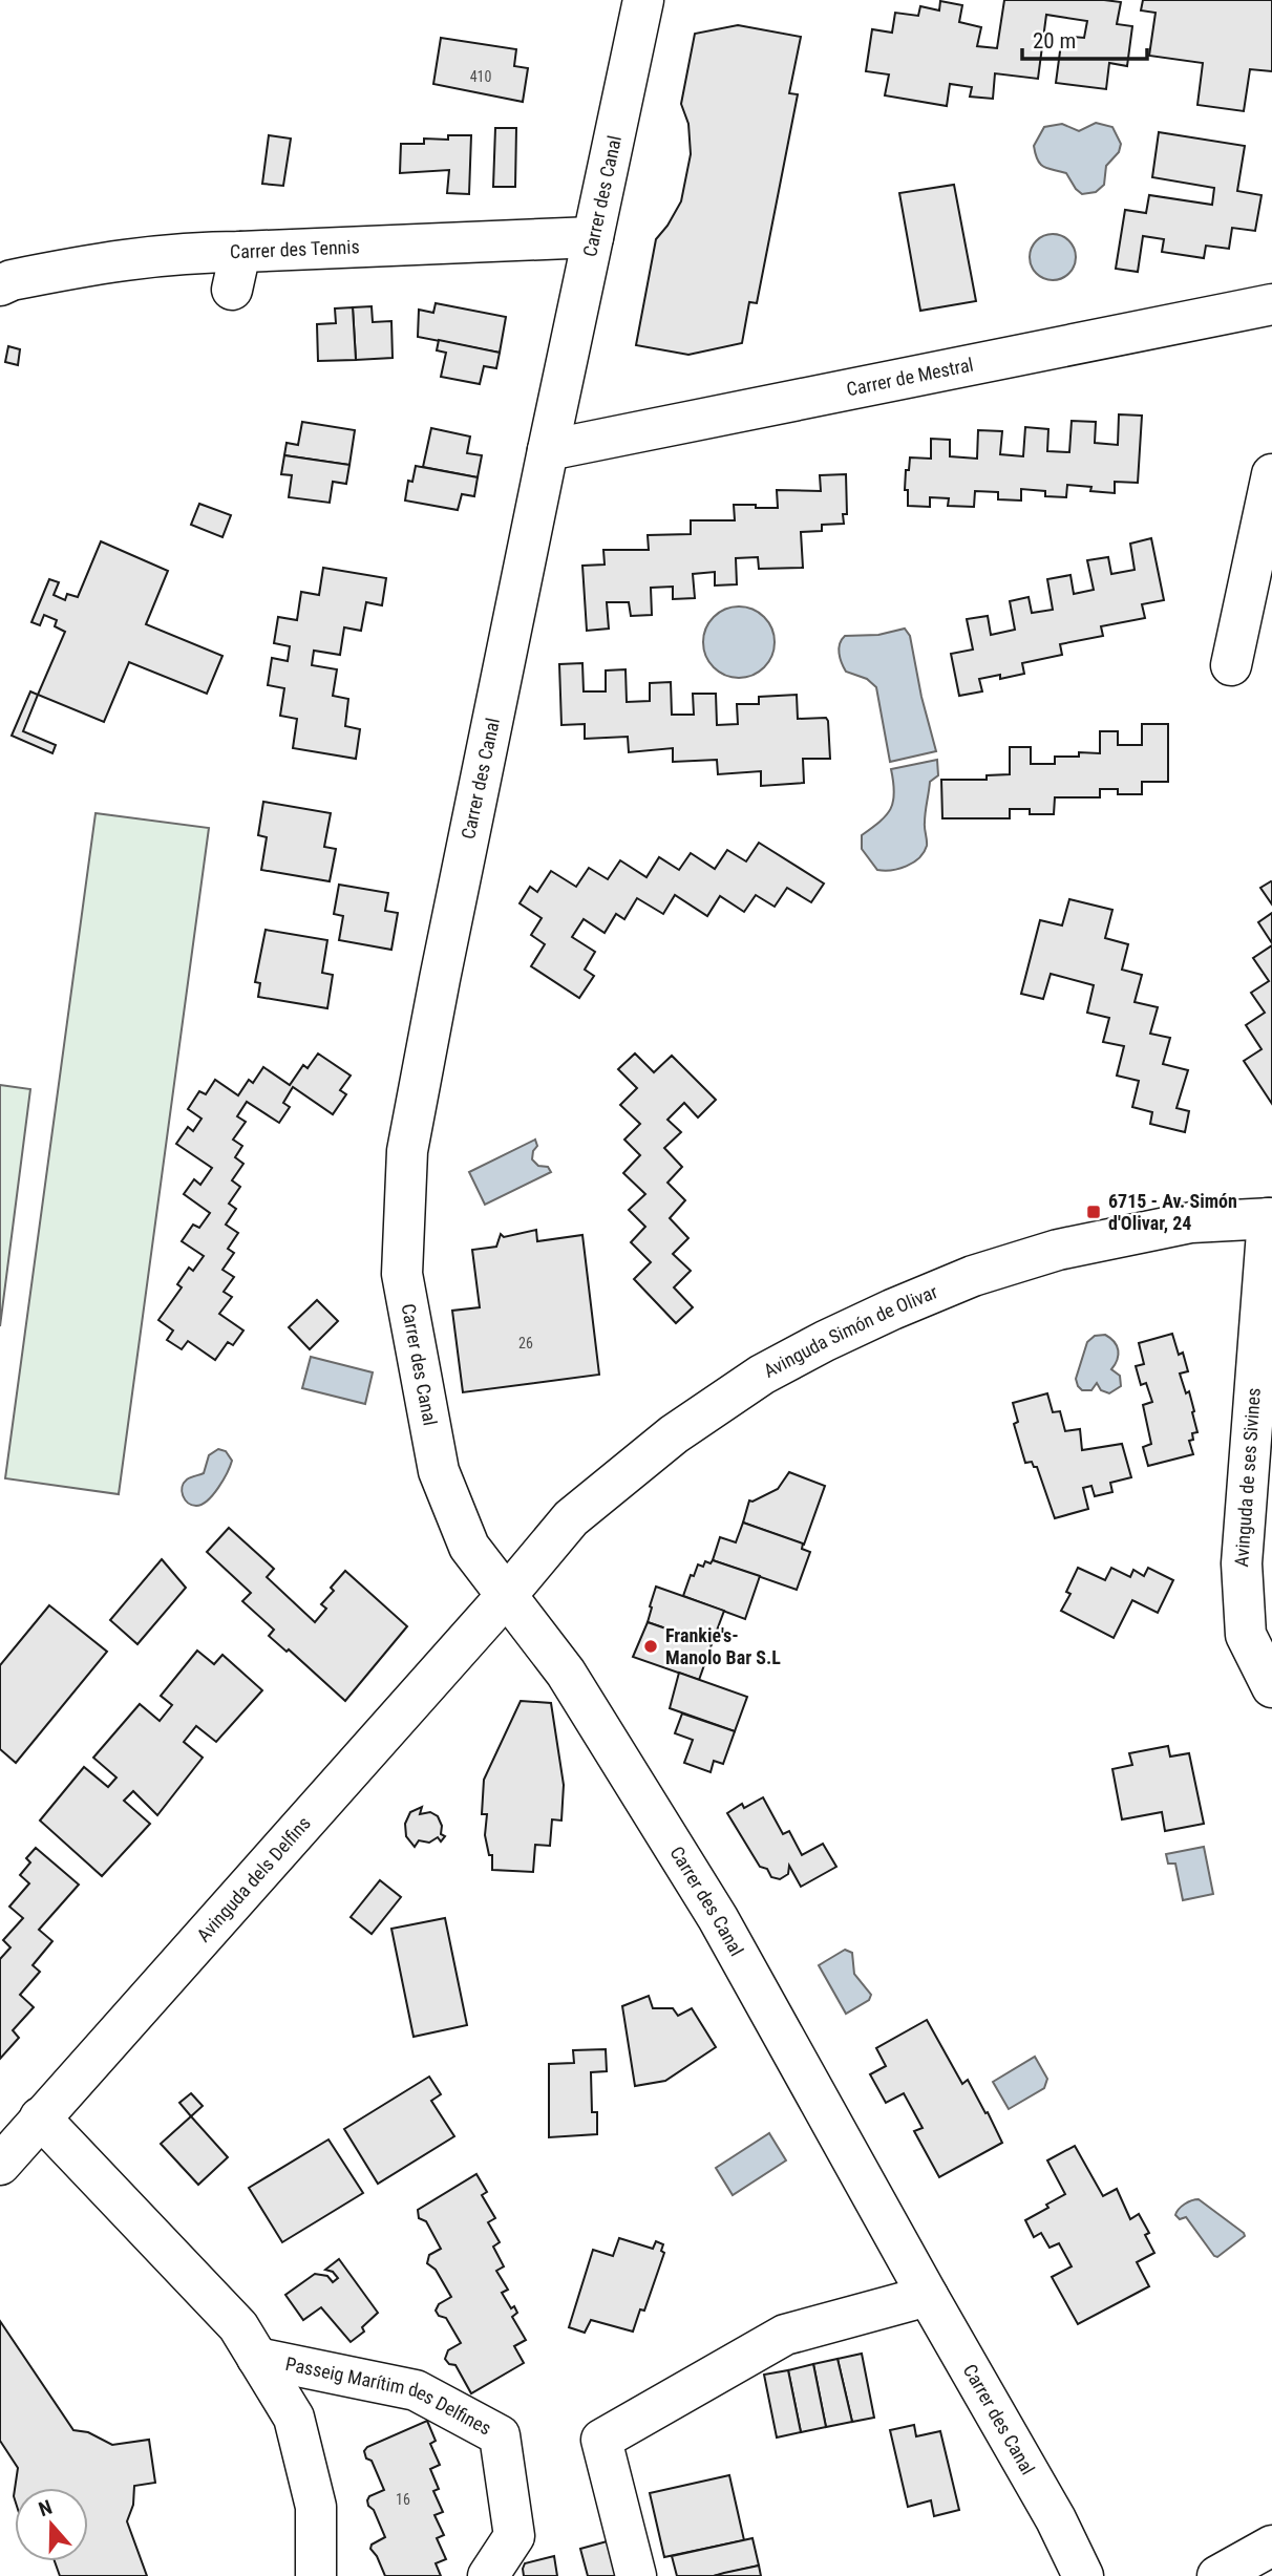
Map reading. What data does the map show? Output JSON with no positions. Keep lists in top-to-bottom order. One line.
{"streets":{"street":["Carrer des Canal","Carrer des Tennis","Carrer de Mestral","Avinguda Simón de Olivar","Avinguda de ses Sivines","Avinguda dels Delfins","Passeig Marítim des Delfines"]},"crossings":[["Carrer des Canal","Carrer des Tennis"],["Carrer des Canal","Carrer de Mestral"],["Carrer des Canal","Avinguda Simón de Olivar"],["Carrer des Canal","Avinguda dels Delfins"],["Avinguda Simón de Olivar","Avinguda de ses Sivines"],["Avinguda Simón de Olivar","Avinguda dels Delfins"],["Avinguda dels Delfins","Passeig Marítim des Delfines"]],"places":{"transit":["6715 - Av. Simón d'Olivar, 24"],"other":["Frankie's- Manolo Bar S.L"]},"house_numbers":["410","26","16"],"scale_bar":"20 m","north":"top"}
